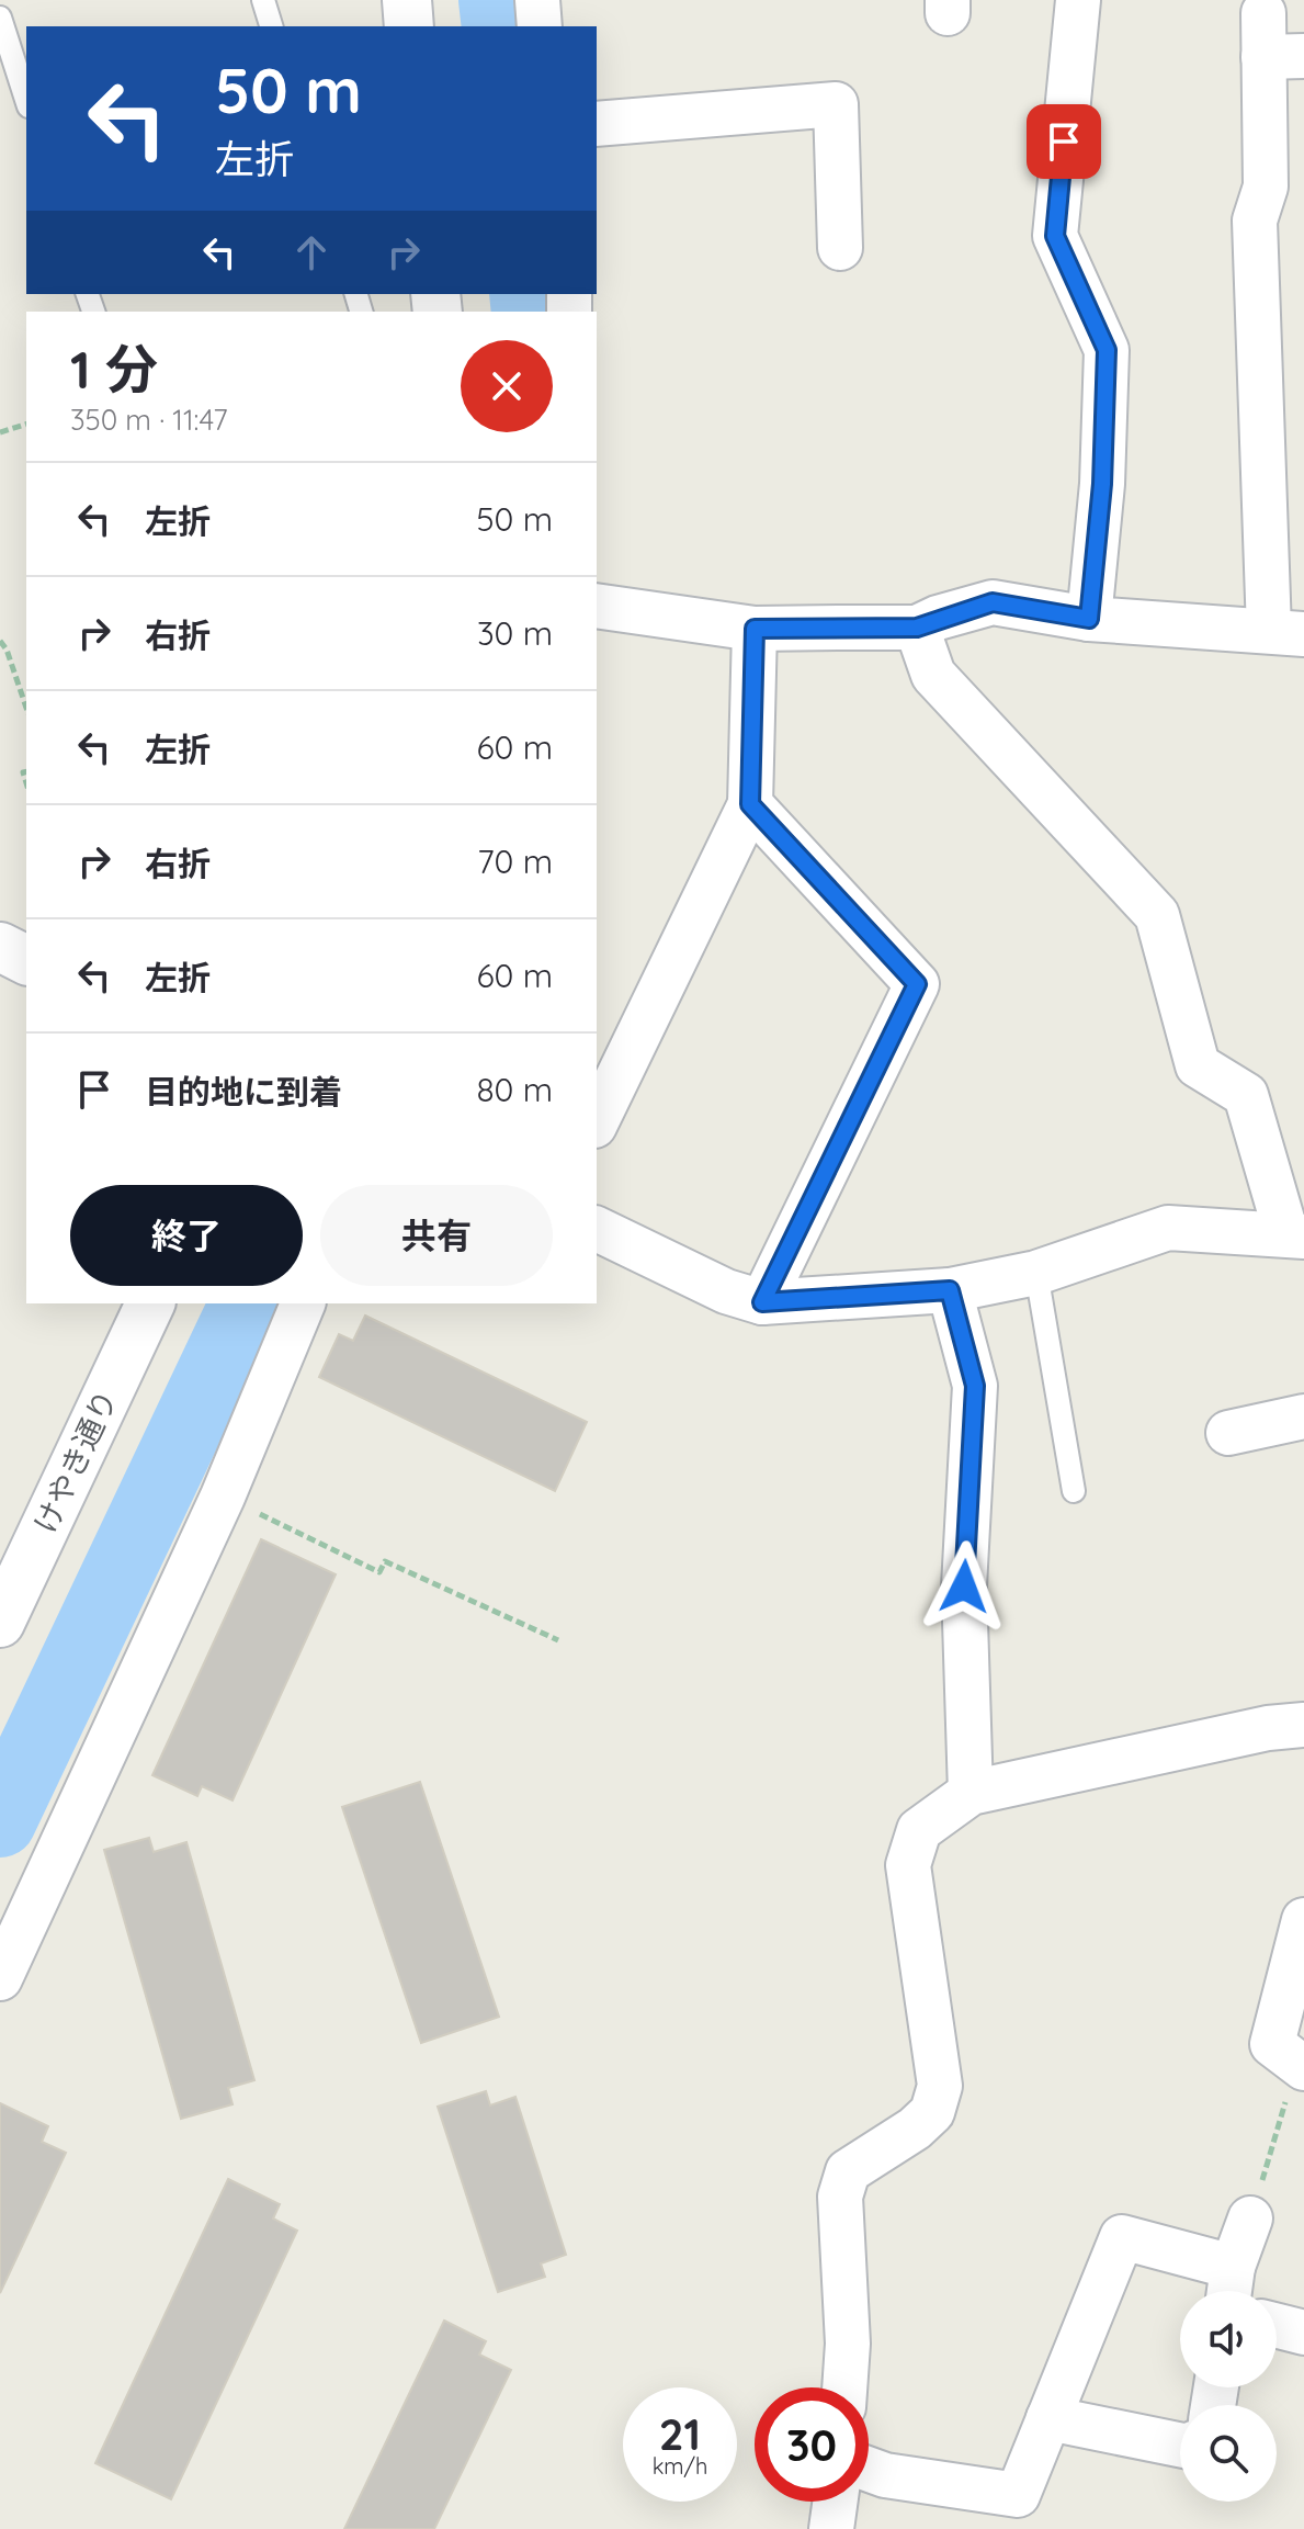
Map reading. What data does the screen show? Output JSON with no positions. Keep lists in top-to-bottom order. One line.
{"streets":{"street":["けやき通り"]},"page":{"turn":["50 m","左折"],"heading":["1 分","350 m · 11:47"],"list":[{"name":"左折","value":"50 m"},{"name":"右折","value":"30 m"},{"name":"左折","value":"60 m"},{"name":"右折","value":"70 m"},{"name":"左折","value":"60 m"},{"name":"目的地に到着","value":"80 m"}],"buttons":["終了","共有"],"speed":"21 km/h","limit":"30"}}
